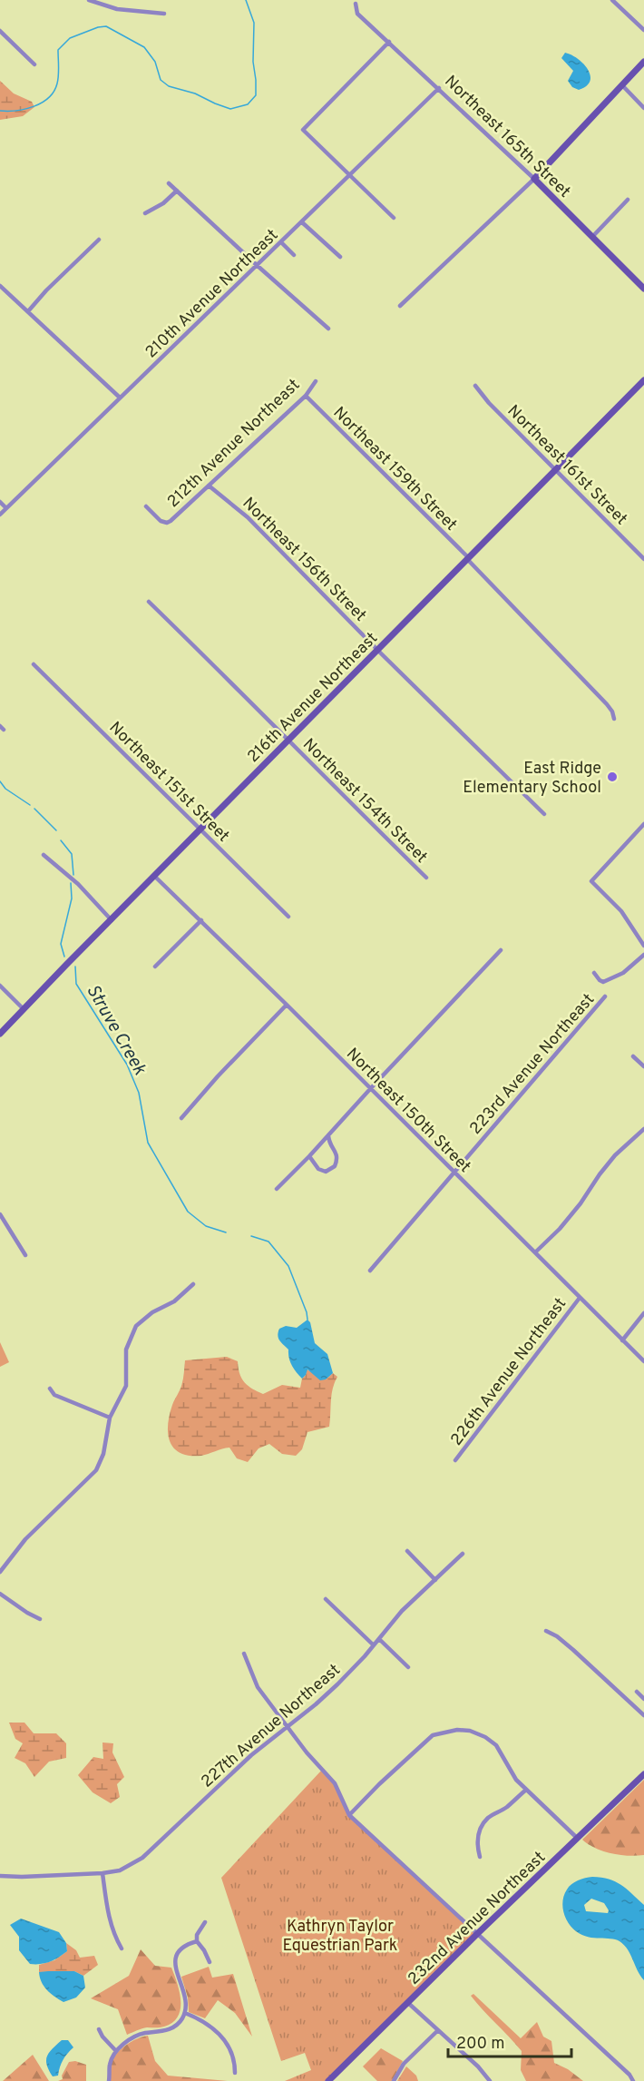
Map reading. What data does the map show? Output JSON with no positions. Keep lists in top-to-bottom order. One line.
{"streets":{"street":["Northeast 165th Street","210th Avenue Northeast","212th Avenue Northeast","Northeast 161st Street","Northeast 159th Street","Northeast 156th Street","216th Avenue Northeast","Northeast 151st Street","Northeast 154th Street","223rd Avenue Northeast","Northeast 150th Street","226th Avenue Northeast","227th Avenue Northeast","232nd Avenue Northeast"]},"crossings":[["Northeast 165th Street","210th Avenue Northeast"],["212th Avenue Northeast","Northeast 159th Street"],["212th Avenue Northeast","Northeast 156th Street"],["Northeast 161st Street","216th Avenue Northeast"],["Northeast 159th Street","216th Avenue Northeast"],["Northeast 156th Street","216th Avenue Northeast"],["216th Avenue Northeast","Northeast 151st Street"],["216th Avenue Northeast","Northeast 154th Street"],["216th Avenue Northeast","Northeast 150th Street"],["223rd Avenue Northeast","Northeast 150th Street"],["Northeast 150th Street","226th Avenue Northeast"]],"water":["Struve Creek"],"parks":["Kathryn Taylor Equestrian Park"],"places":["East Ridge Elementary School"],"scale_bar":"200 m"}
